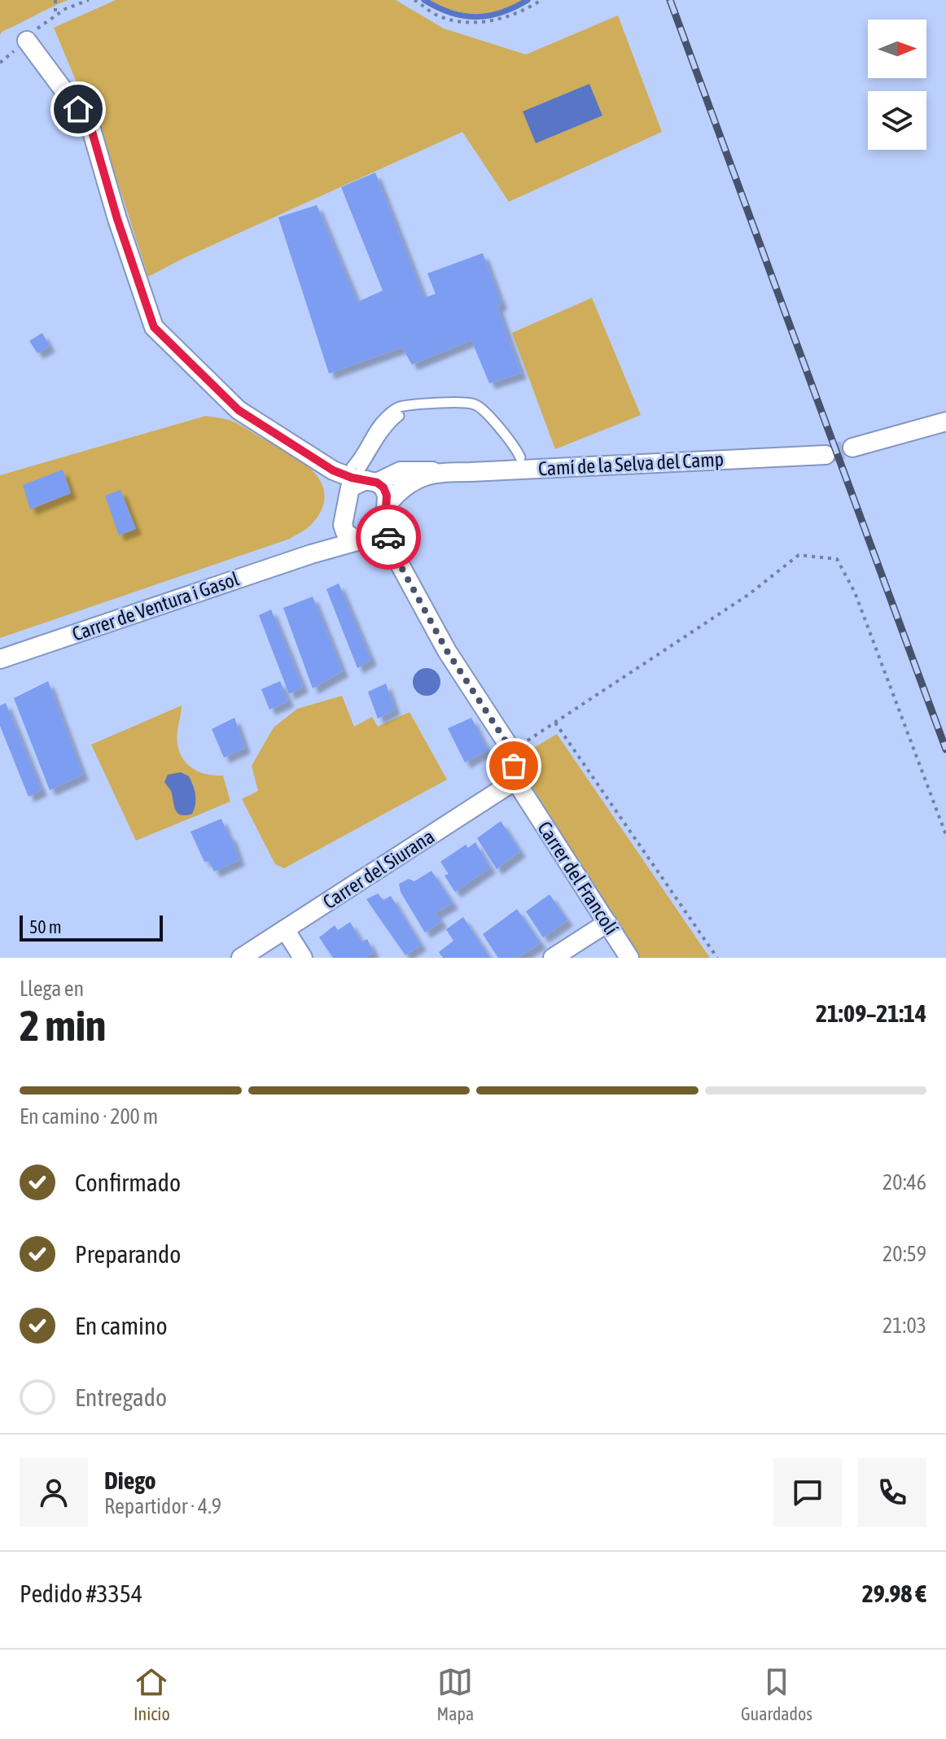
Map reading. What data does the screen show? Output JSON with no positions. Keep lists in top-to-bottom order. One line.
{"streets":{"street":["Camí de la Selva del Camp","Carrer de Ventura i Gasol","Carrer del Siurana","Carrer del Francolí"]},"crossings":[["Camí de la Selva del Camp","Carrer de Ventura i Gasol"],["Camí de la Selva del Camp","Carrer del Francolí"],["Carrer de Ventura i Gasol","Carrer del Francolí"],["Carrer del Siurana","Carrer del Francolí"]],"scale_bar":"50 m","north":"right","page":{"scale":"50 m","heading":["2 min","Llega en","21:09–21:14"],"panel":["Diego","Repartidor · 4.9","Pedido #3354","29.98 €"],"bar":"En camino · 200 m","list":[["Confirmado","20:46"],["Preparando","20:59"],["En camino","21:03"],"Entregado"],"tabs":["Inicio","Mapa","Guardados"]}}
